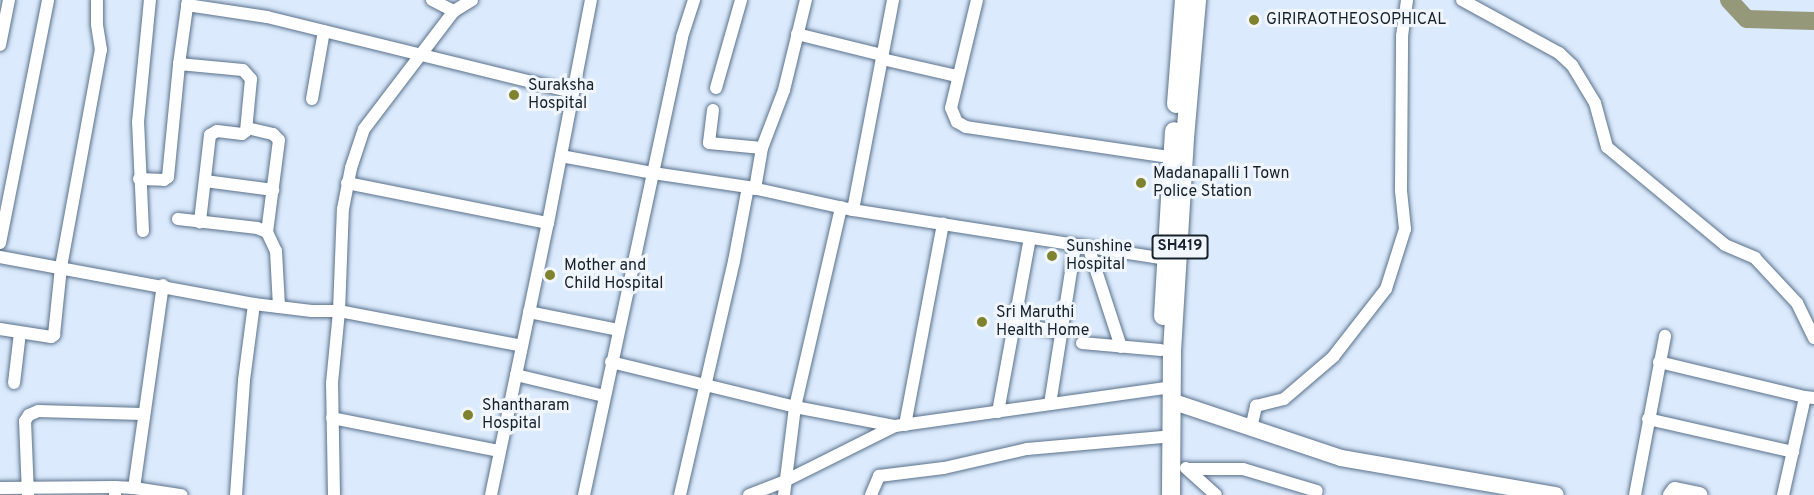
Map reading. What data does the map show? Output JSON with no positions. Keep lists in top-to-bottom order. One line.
{"streets":{"main road":["SH419"]},"places":["GIRIRAOTHEOSOPHICAL","Suraksha Hospital","Madanapalli 1 Town Police Station","Sunshine Hospital","Mother and Child Hospital","Sri Maruthi Health Home","Shantharam Hospital"]}
